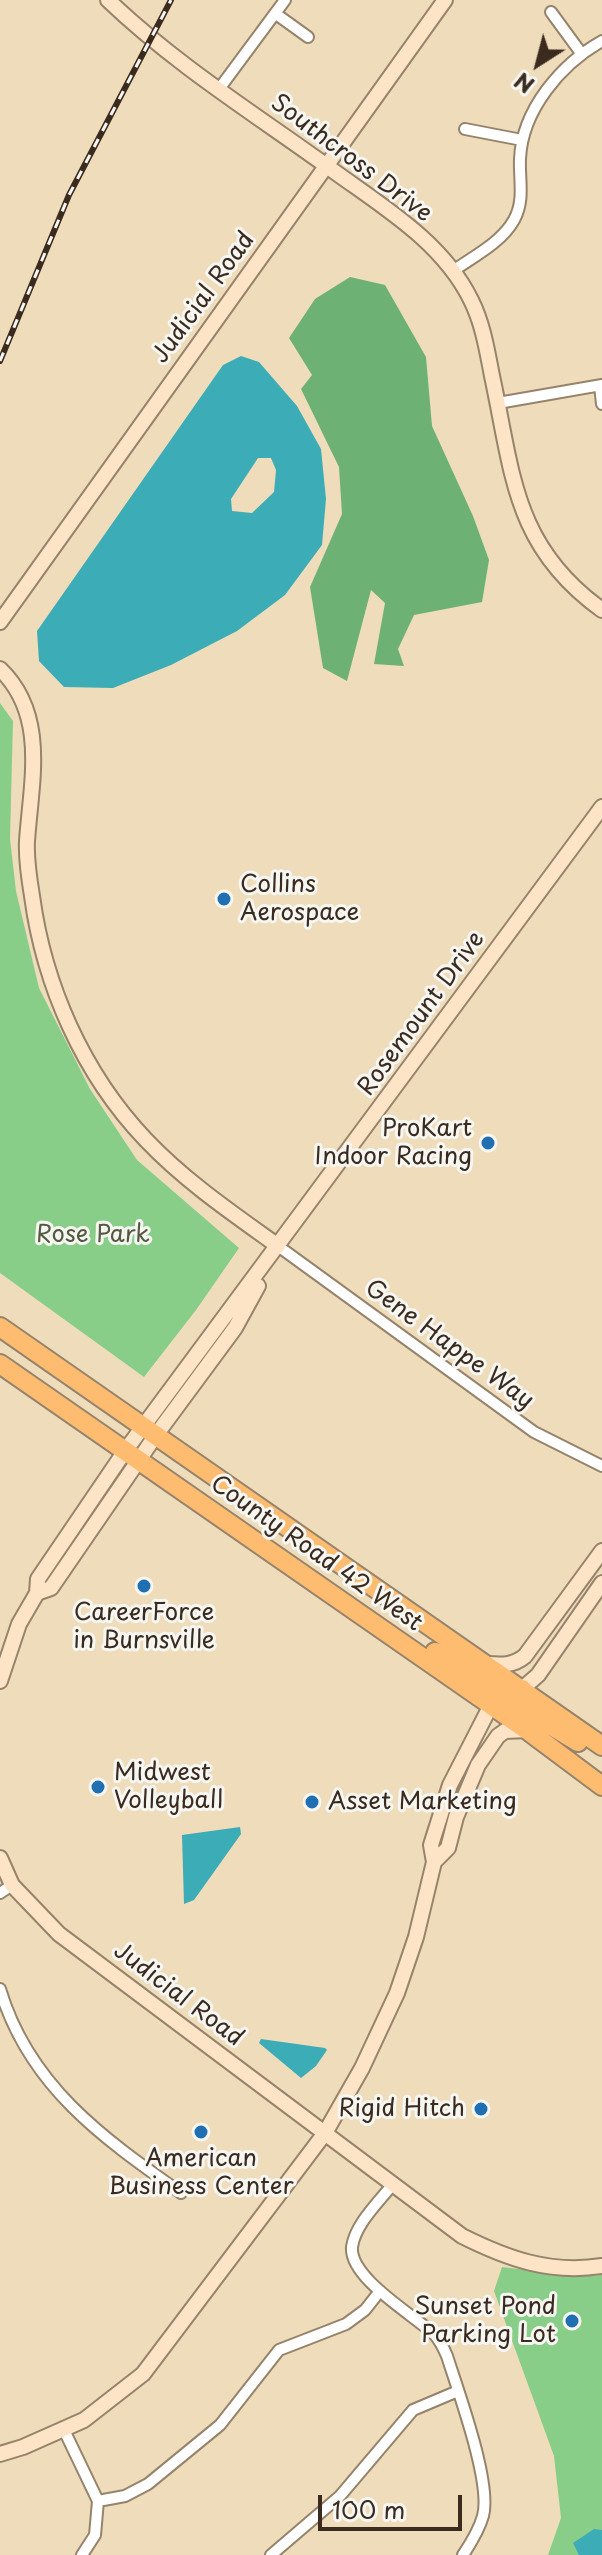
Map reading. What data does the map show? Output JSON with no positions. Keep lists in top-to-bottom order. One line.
{"streets":{"highway":["County Road 42 West"],"street":["Southcross Drive","Judicial Road","Rosemount Drive","Gene Happe Way"]},"crossings":[["Southcross Drive","Judicial Road"],["Rosemount Drive","Gene Happe Way"],["Rosemount Drive","County Road 42 West"]],"parks":["Rose Park"],"places":["Collins Aerospace","ProKart Indoor Racing","CareerForce in Burnsville","Midwest Volleyball","Asset Marketing","Rigid Hitch","American Business Center","Sunset Pond Parking Lot"],"scale_bar":"100 m","north":"bottom left"}
